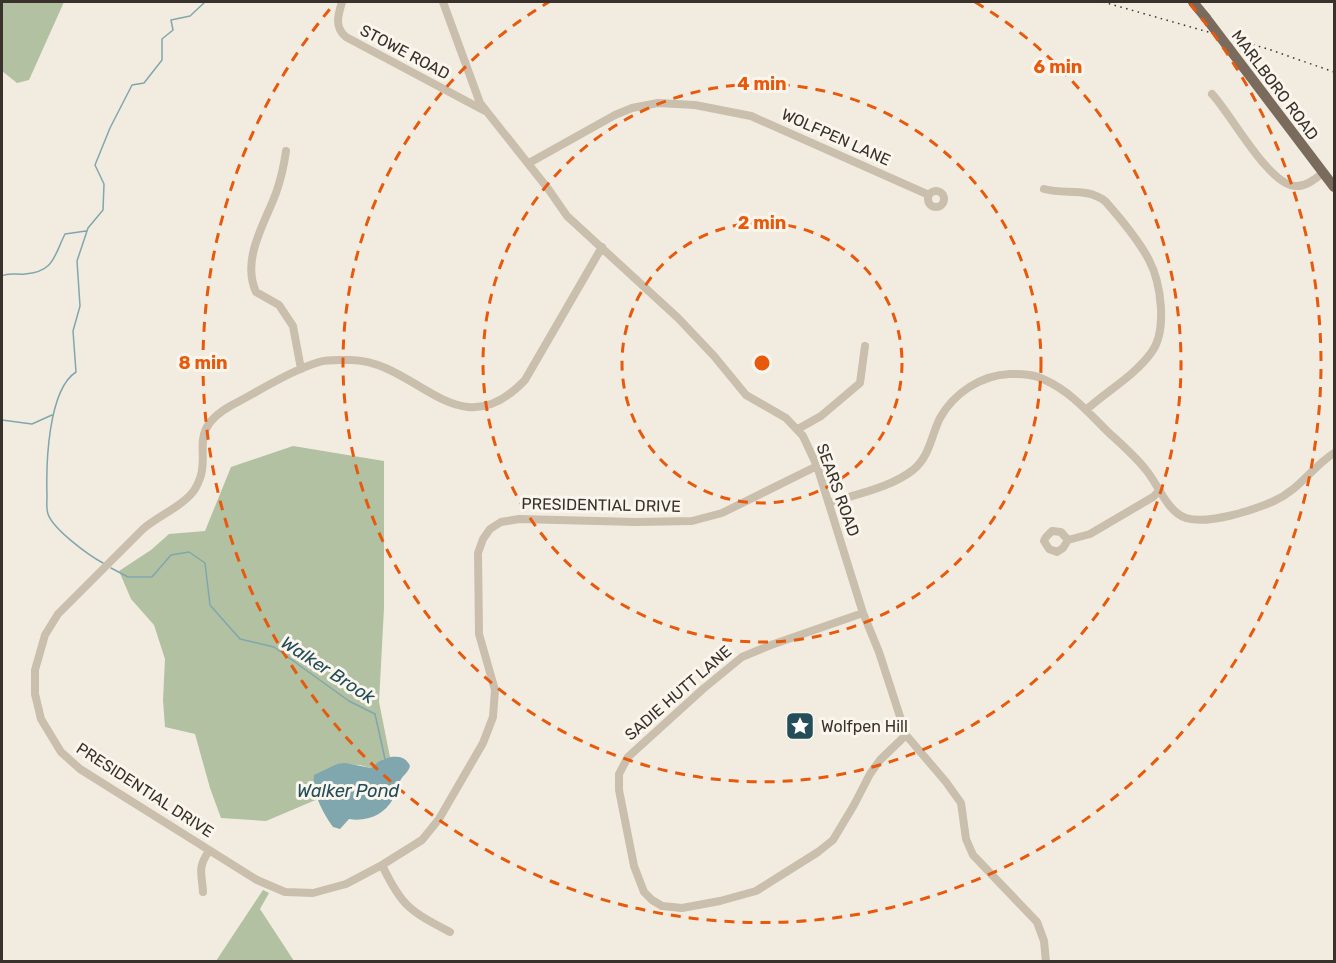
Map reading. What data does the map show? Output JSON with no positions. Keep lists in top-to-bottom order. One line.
{"streets":{"main road":["MARLBORO ROAD"],"street":["STOWE ROAD","WOLFPEN LANE","SEARS ROAD","PRESIDENTIAL DRIVE","SADIE HUTT LANE"]},"crossings":[["STOWE ROAD","SEARS ROAD"],["WOLFPEN LANE","SEARS ROAD"],["SEARS ROAD","PRESIDENTIAL DRIVE"],["SEARS ROAD","SADIE HUTT LANE"]],"water":["Walker Brook","Walker Pond"],"places":{"place":["Wolfpen Hill"]},"rings":["6 min","4 min","2 min","8 min"]}
